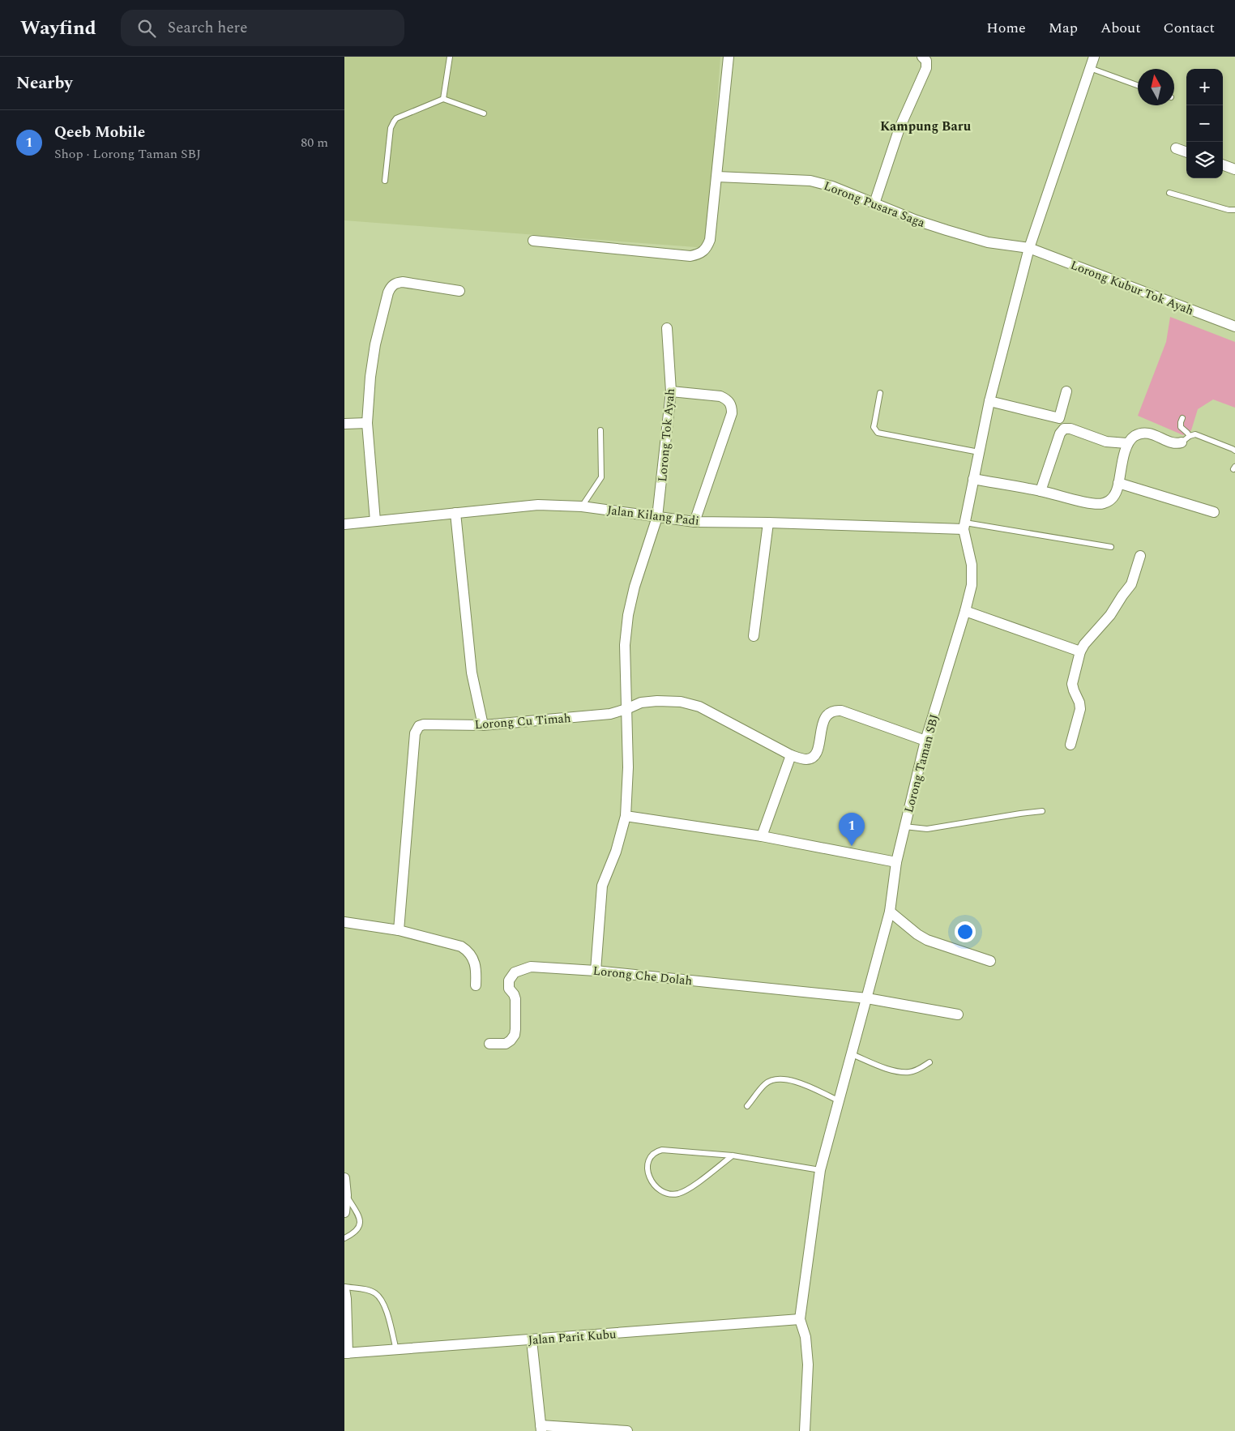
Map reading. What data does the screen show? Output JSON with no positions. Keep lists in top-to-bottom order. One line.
{"streets":{"street":["Lorong Pusara Saga","Lorong Kubur Tok Ayah","Lorong Tok Ayah","Jalan Kilang Padi","Lorong Cu Timah","Lorong Taman SBJ","Lorong Che Dolah","Jalan Parit Kubu"]},"crossings":[["Lorong Pusara Saga","Lorong Kubur Tok Ayah"],["Lorong Tok Ayah","Jalan Kilang Padi"],["Jalan Kilang Padi","Lorong Taman SBJ"],["Lorong Taman SBJ","Lorong Che Dolah"],["Lorong Taman SBJ","Jalan Parit Kubu"]],"districts":["Kampung Baru"],"north":"top","page":{"header":"Wayfind","search":"Search here","nav":["Home","Map","About","Contact"],"heading":"Nearby","map_buttons":["+","−"],"list":[{"mark":"1","name":"Qeeb Mobile","note":"Shop · Lorong Taman SBJ","value":"80 m"}],"pins":"1"}}
